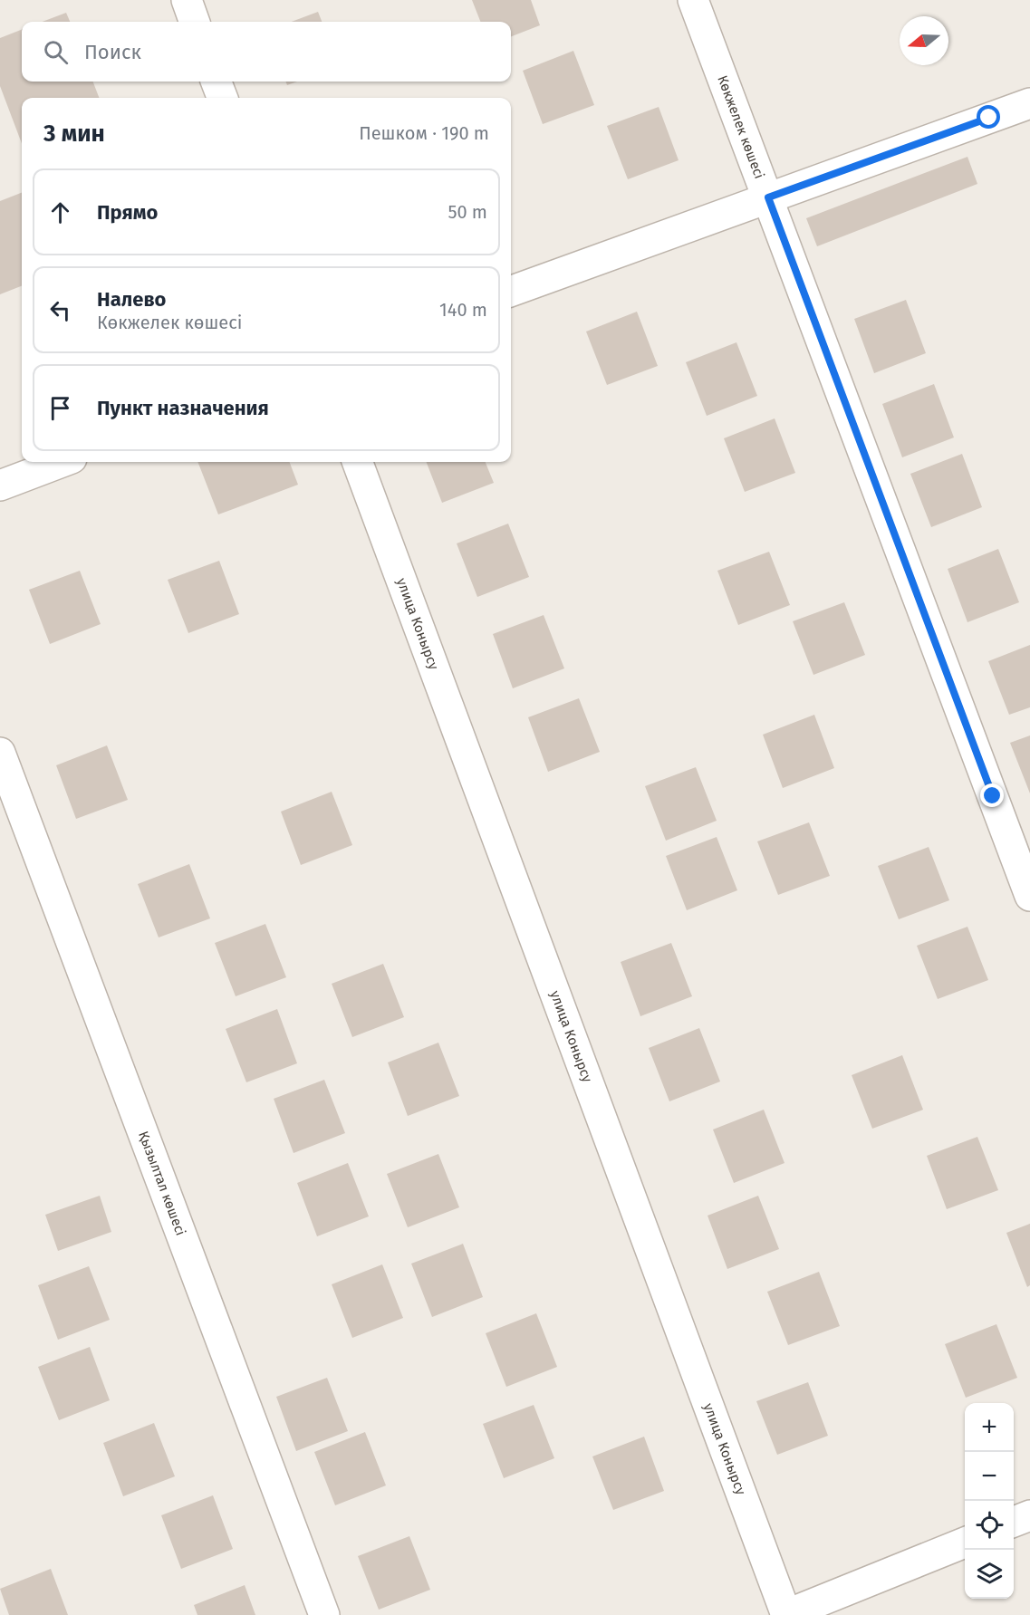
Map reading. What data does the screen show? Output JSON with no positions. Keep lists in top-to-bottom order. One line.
{"streets":{"street":["Көкжелек көшесі","улица Конырсу","Қызылтал көшесі"]},"north":"left","page":{"search":"Поиск","heading":["3 мин","Пешком · 190 m"],"list":[["Прямо","50 m"],["Налево","Көкжелек көшесі","140 m"],"Пункт назначения"],"map_buttons":["+","−"]}}
